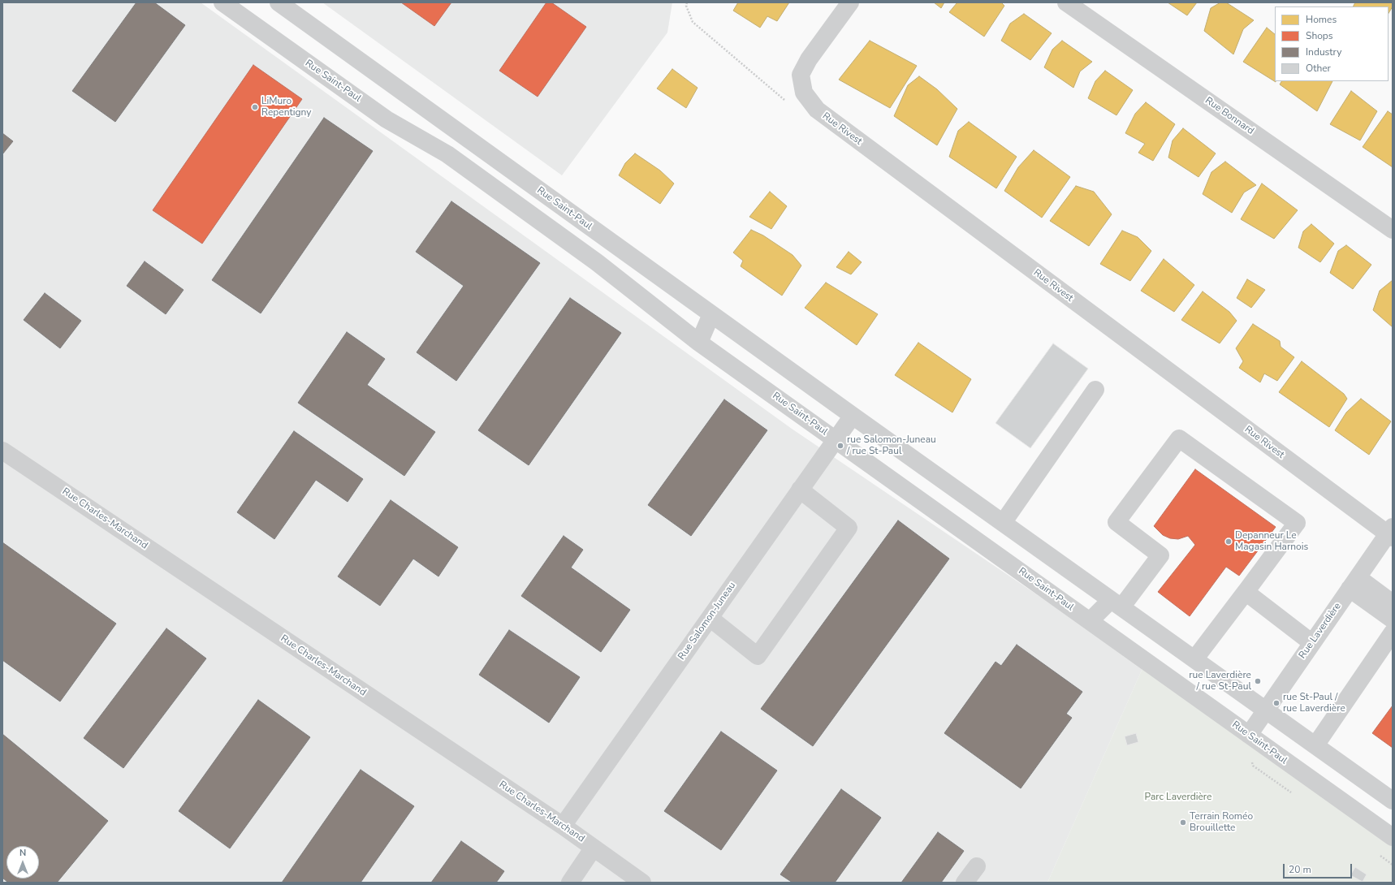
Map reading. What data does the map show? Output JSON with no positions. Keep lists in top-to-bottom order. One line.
{"streets":{"street":["Rue Saint-Paul","Rue Bonnard","Rue Rivest","Rue Charles-Marchand","Rue Salomon-Juneau","Rue Laverdière"]},"crossings":[["Rue Saint-Paul","Rue Salomon-Juneau"],["Rue Saint-Paul","Rue Laverdière"],["Rue Rivest","Rue Laverdière"],["Rue Charles-Marchand","Rue Salomon-Juneau"]],"parks":["Parc Laverdière"],"places":["LiMuro Repentigny","rue Salomon-Juneau / rue St-Paul","Depanneur Le Magasin Harnois","rue Laverdière / rue St-Paul","rue St-Paul / rue Laverdière","Terrain Roméo Brouillette"],"legend":["Homes","Shops","Industry","Other"],"scale_bar":"20 m","north":"top"}
